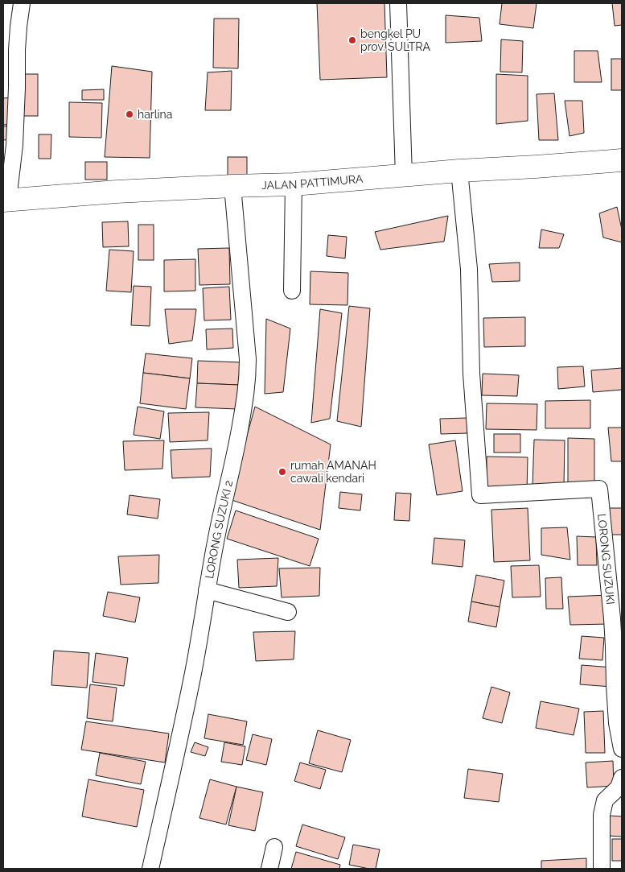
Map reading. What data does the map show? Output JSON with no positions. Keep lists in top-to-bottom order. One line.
{"streets":{"highway":["JALAN PATTIMURA"],"street":["LORONG SUZUKI 2","LORONG SUZUKI"]},"crossings":[["JALAN PATTIMURA","LORONG SUZUKI 2"],["JALAN PATTIMURA","LORONG SUZUKI"]],"places":["bengkel PU prov. SULTRA","harlina","rumah AMANAH cawali kendari"]}
